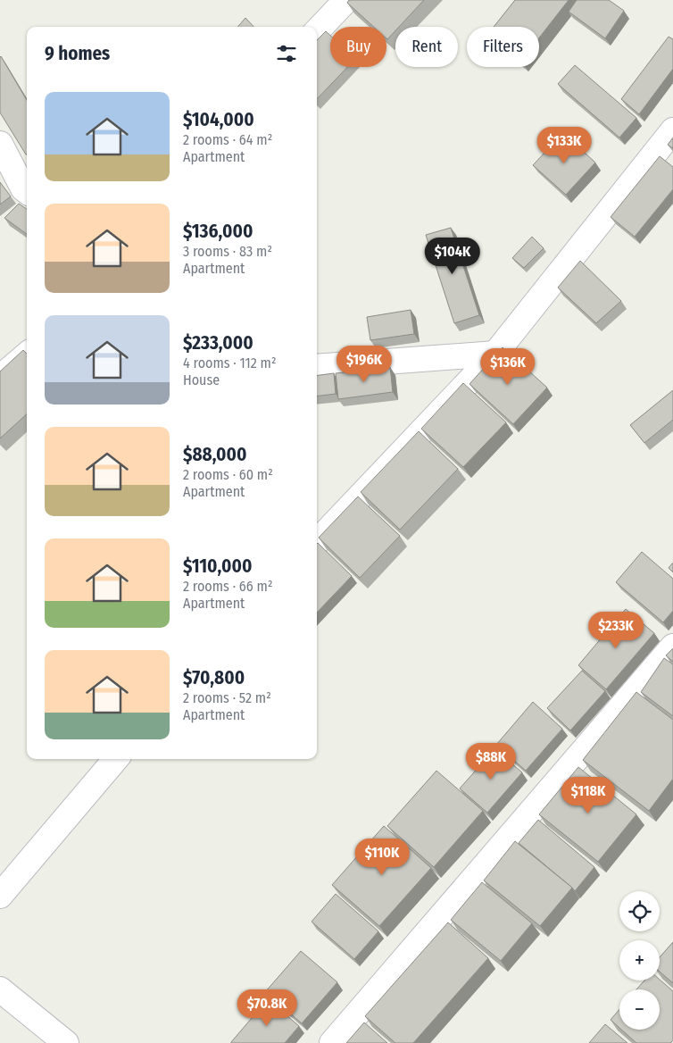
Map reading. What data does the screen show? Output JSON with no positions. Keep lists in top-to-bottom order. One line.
{"page":{"chip":["Buy","Rent","Filters"],"heading":"9 homes","list":[{"name":"$104,000","note":"2 rooms · 64 m² · Apartment"},{"name":"$136,000","note":"3 rooms · 83 m² · Apartment"},{"name":"$233,000","note":"4 rooms · 112 m² · House"},{"name":"$88,000","note":"2 rooms · 60 m² · Apartment"},{"name":"$110,000","note":"2 rooms · 66 m² · Apartment"},{"name":"$70,800","note":"2 rooms · 52 m² · Apartment"}],"price":["$133K","$104K","$196K","$136K","$233K","$88K","$118K","$110K","$70.8K"],"map_buttons":["+","−"]}}
